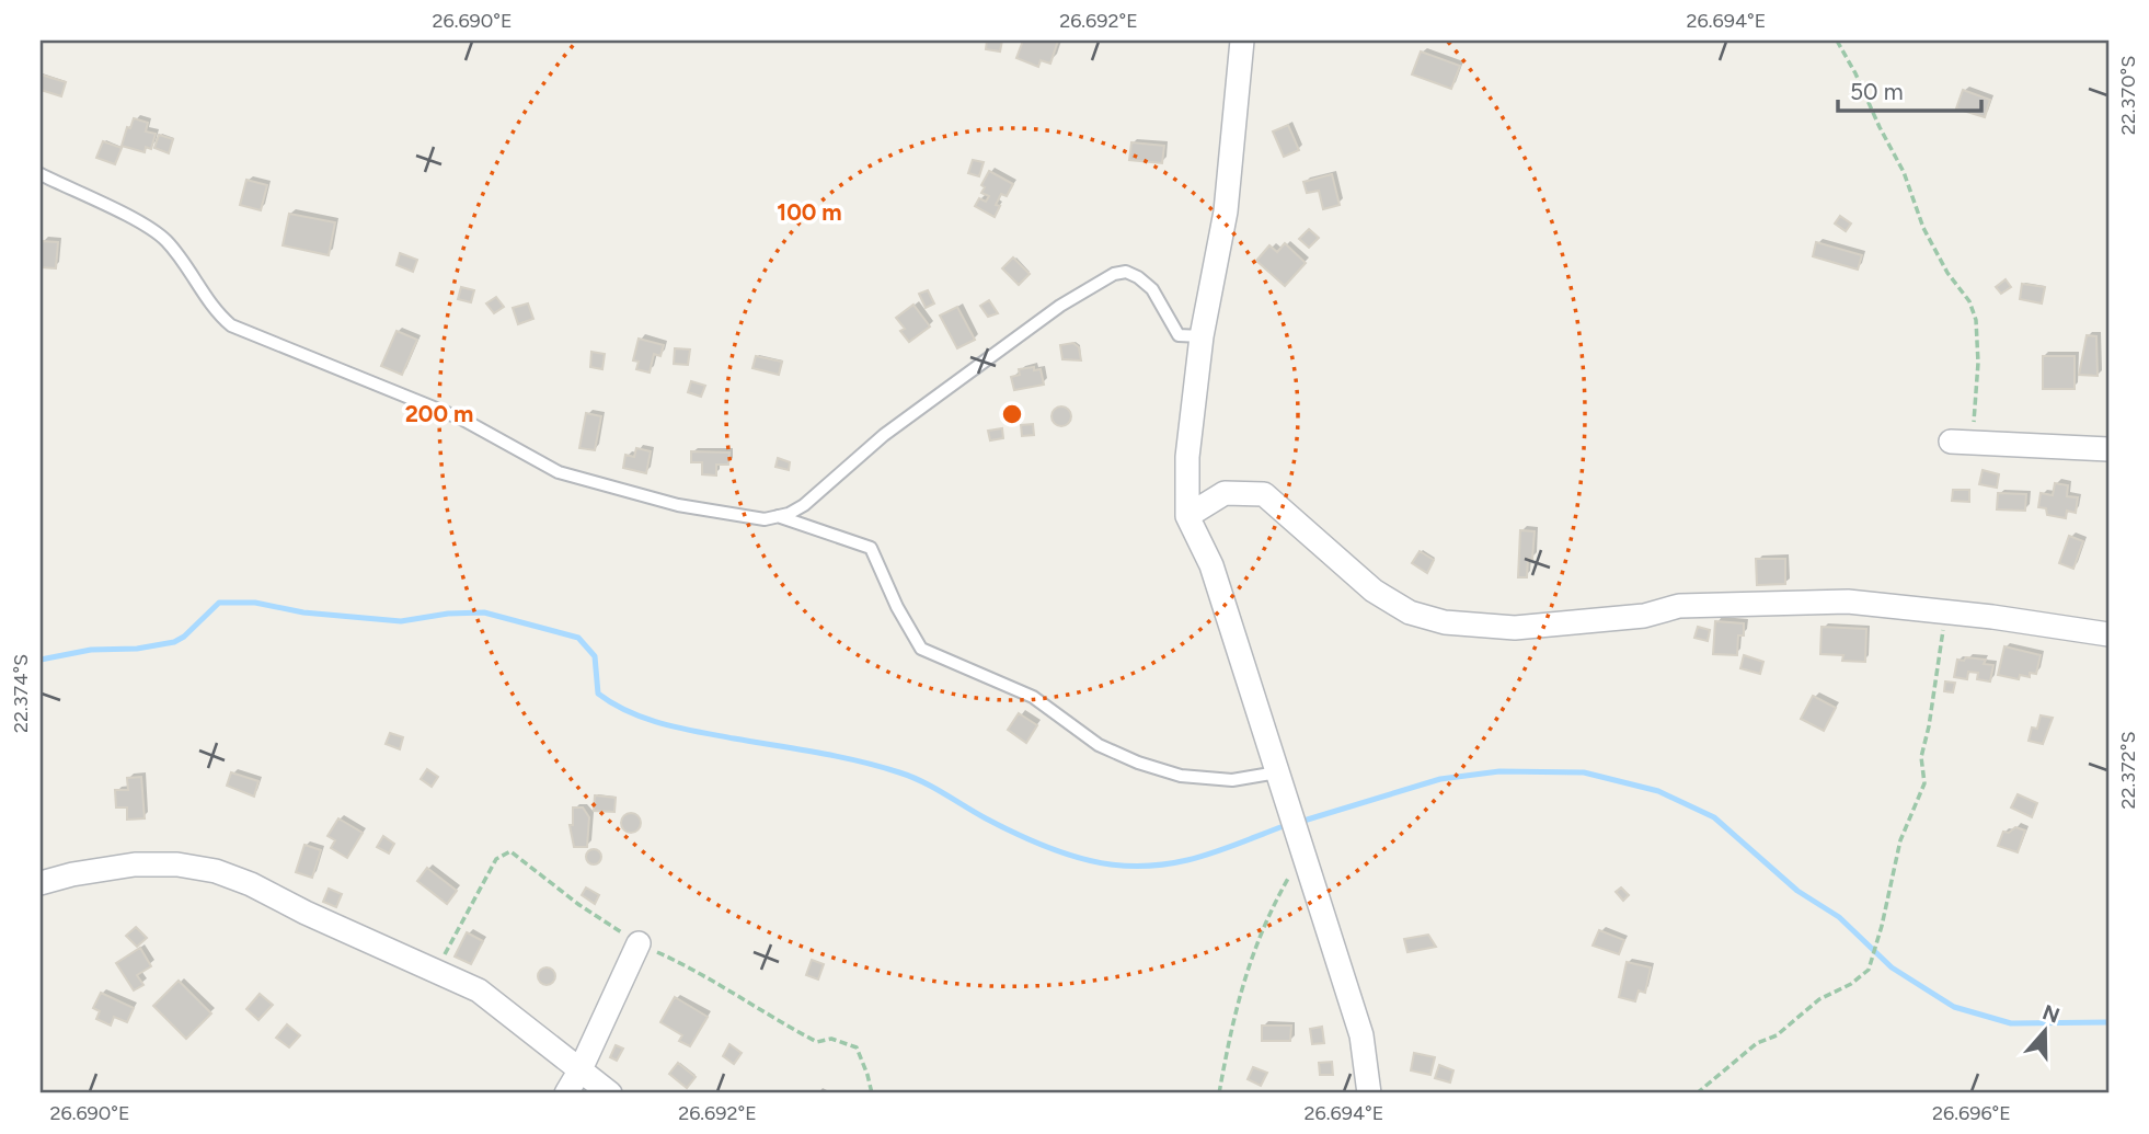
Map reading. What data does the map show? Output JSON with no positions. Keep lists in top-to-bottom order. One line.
{"scale_bar":"50 m","north":"top","coordinates":["26.690°E","26.692°E","26.694°E","22.370°S","22.374°S","22.372°S","26.696°E"],"rings":["100 m","200 m"]}
